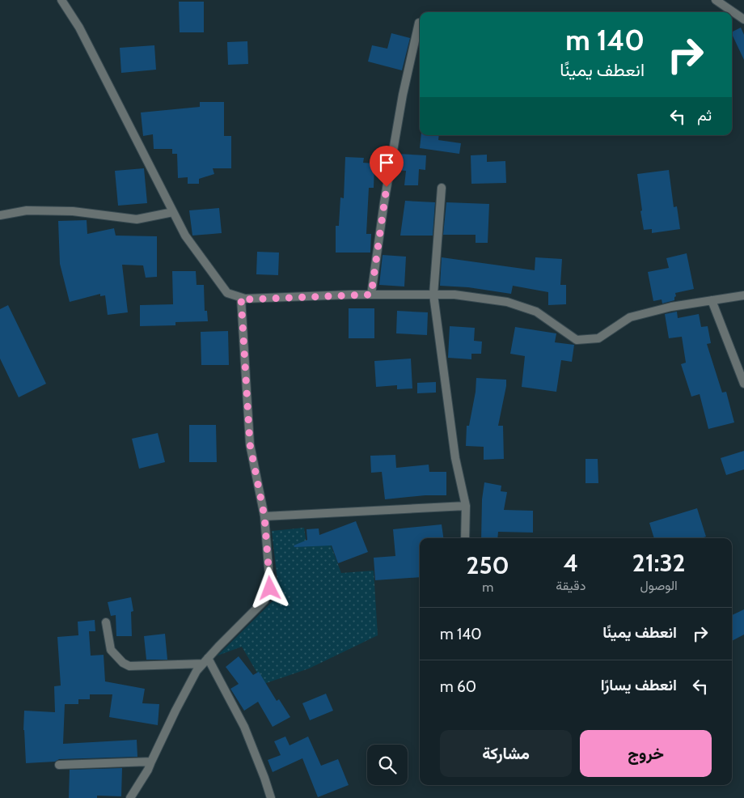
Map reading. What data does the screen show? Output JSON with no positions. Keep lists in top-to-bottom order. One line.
{"page":{"turn":["140 m","انعطف يمينًا"],"then":"ثم","eta":["21:32","الوصول","4","دقيقة","250","m"],"list":[{"name":"انعطف يمينًا","value":"140 m"},{"name":"انعطف يسارًا","value":"60 m"}],"buttons":["خروج","مشاركة"]}}
